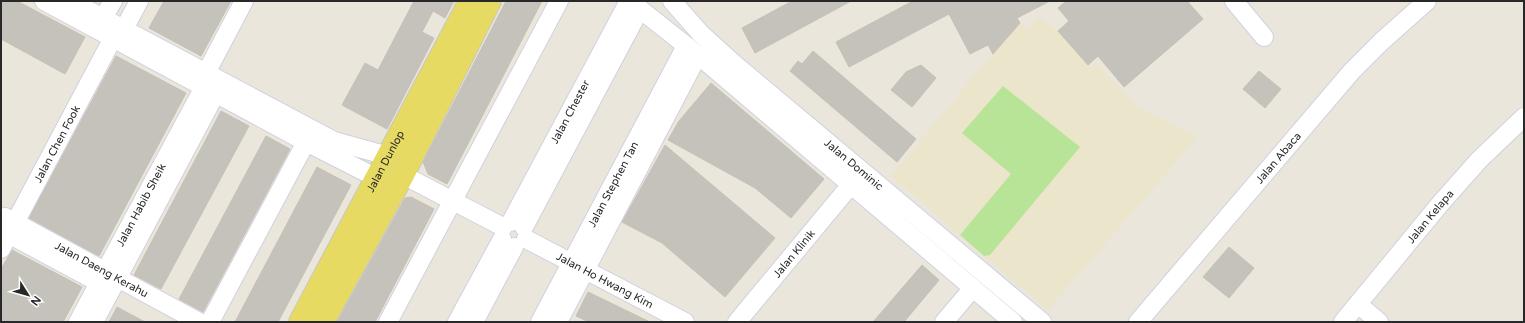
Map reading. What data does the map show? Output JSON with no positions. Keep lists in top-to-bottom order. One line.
{"streets":{"main road":["Jalan Dunlop"],"street":["Jalan Chester","Jalan Chen Fook","Jalan Abaca","Jalan Dominic","Jalan Stephen Tan","Jalan Habib Sheik","Jalan Kelapa","Jalan Klinik","Jalan Daeng Kerahu","Jalan Ho Hwang Kim"]},"crossings":[["Jalan Chester","Jalan Dominic"],["Jalan Chester","Jalan Ho Hwang Kim"],["Jalan Chen Fook","Jalan Daeng Kerahu"],["Jalan Dunlop","Jalan Ho Hwang Kim"],["Jalan Dominic","Jalan Stephen Tan"],["Jalan Dominic","Jalan Klinik"],["Jalan Stephen Tan","Jalan Ho Hwang Kim"],["Jalan Habib Sheik","Jalan Daeng Kerahu"]],"north":"bottom right"}
